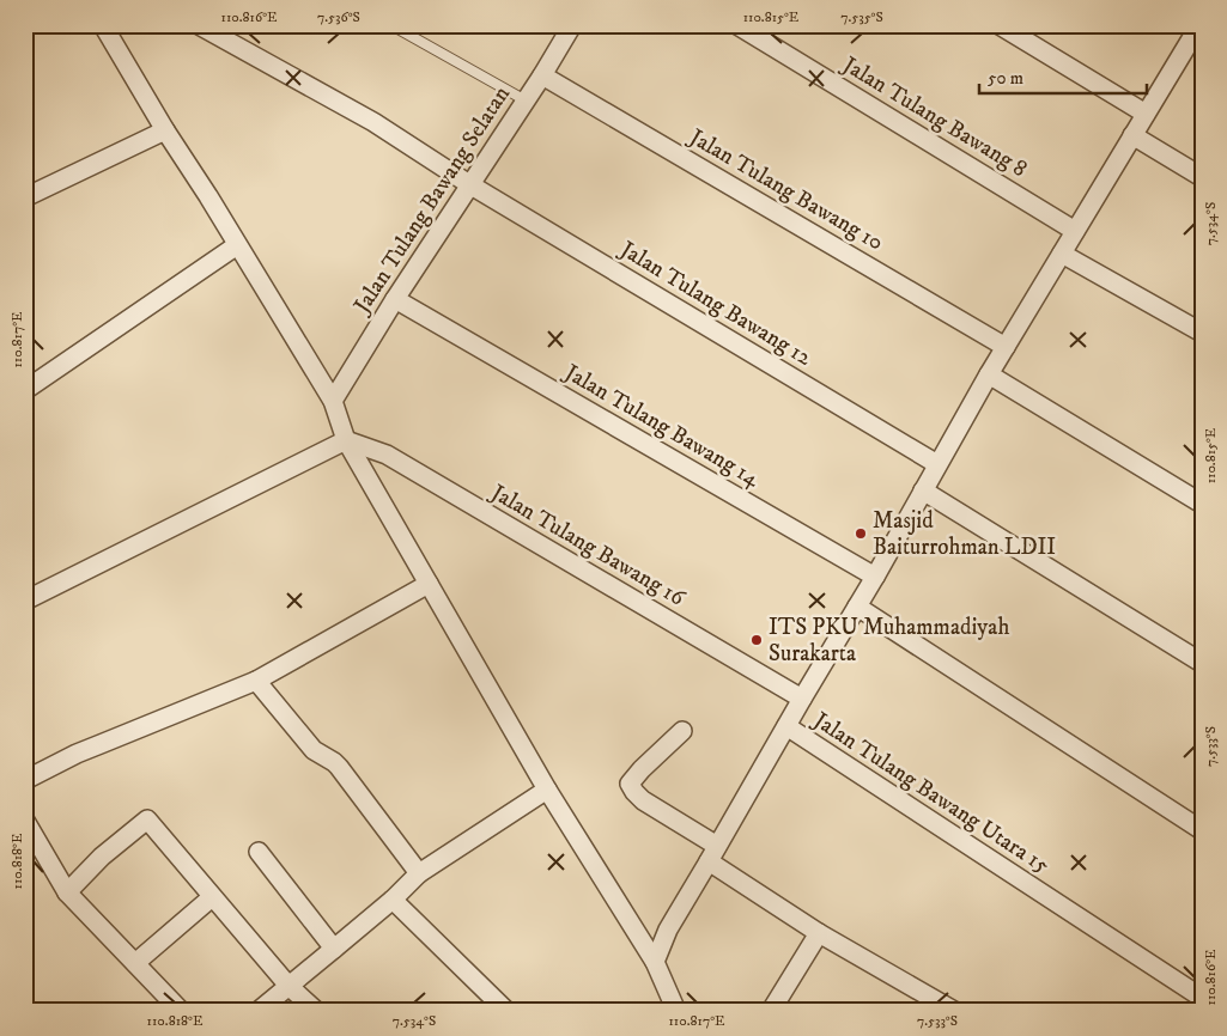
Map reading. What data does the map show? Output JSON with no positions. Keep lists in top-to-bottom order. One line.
{"streets":{"street":["Jalan Tulang Bawang 8","Jalan Tulang Bawang 10","Jalan Tulang Bawang Selatan","Jalan Tulang Bawang 12","Jalan Tulang Bawang 14","Jalan Tulang Bawang 16","Jalan Tulang Bawang Utara 15"]},"crossings":[["Jalan Tulang Bawang 10","Jalan Tulang Bawang Selatan"],["Jalan Tulang Bawang Selatan","Jalan Tulang Bawang 12"],["Jalan Tulang Bawang Selatan","Jalan Tulang Bawang 14"]],"places":["Masjid Baiturrohman LDII","ITS PKU Muhammadiyah Surakarta"],"scale_bar":"50 m","coordinates":["110.816°E","7.536°S","110.815°E","7.535°S","7.534°S","110.817°E","7.533°S","110.818°E"]}
